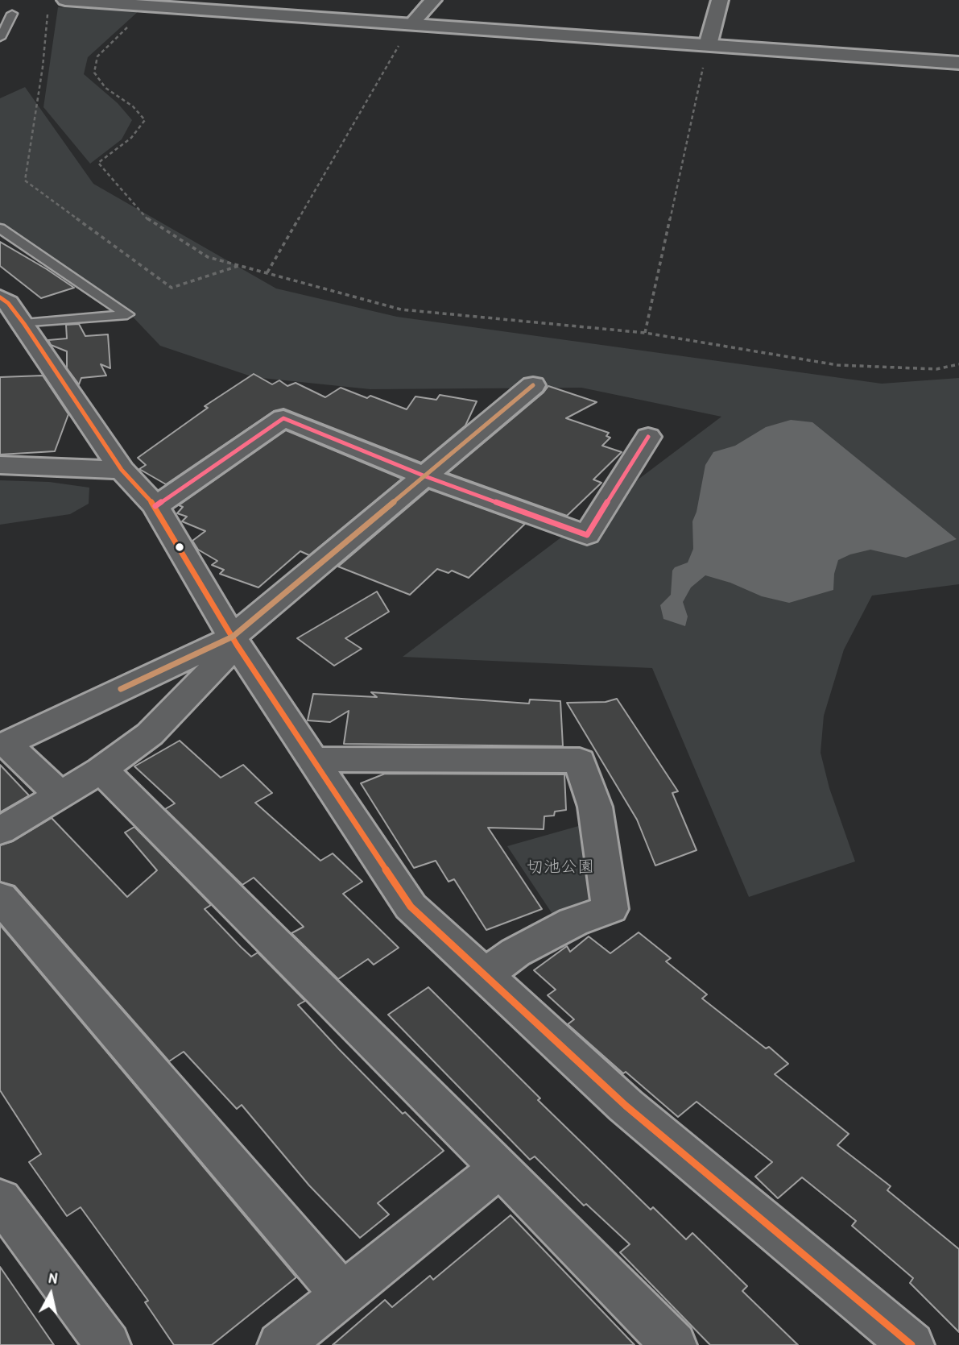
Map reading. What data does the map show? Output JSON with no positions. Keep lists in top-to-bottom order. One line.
{"parks":["切池公園"],"north":"top"}
